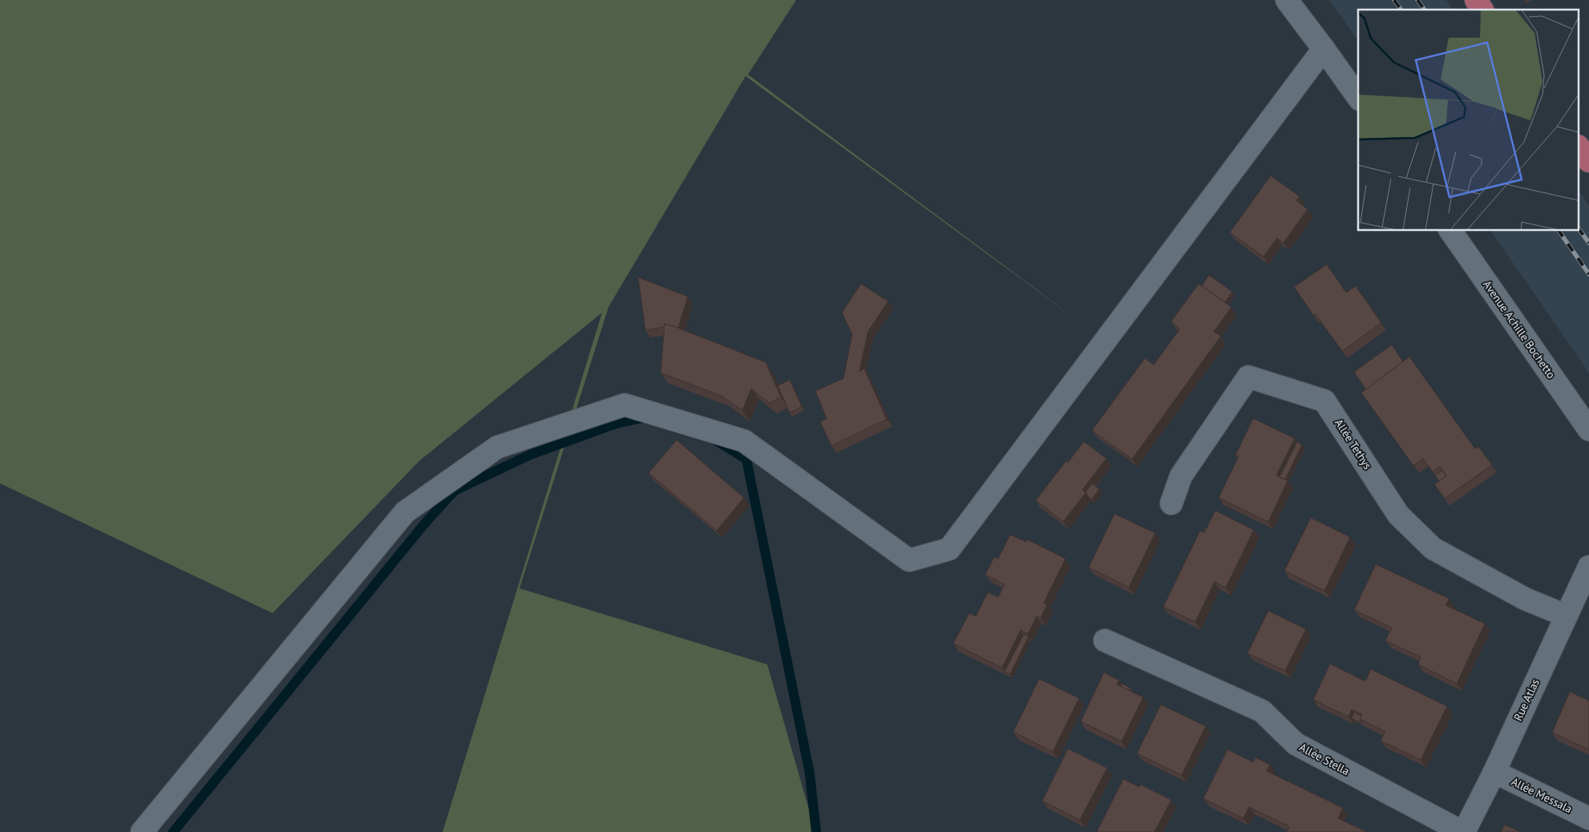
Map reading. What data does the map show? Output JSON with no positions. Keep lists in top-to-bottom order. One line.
{"streets":{"street":["Avenue Achille Bochetto","Allée Tethys","Rue Atlas","Allée Stella","Allée Messala"]},"crossings":[["Allée Tethys","Rue Atlas"],["Rue Atlas","Allée Stella"],["Rue Atlas","Allée Messala"]]}
